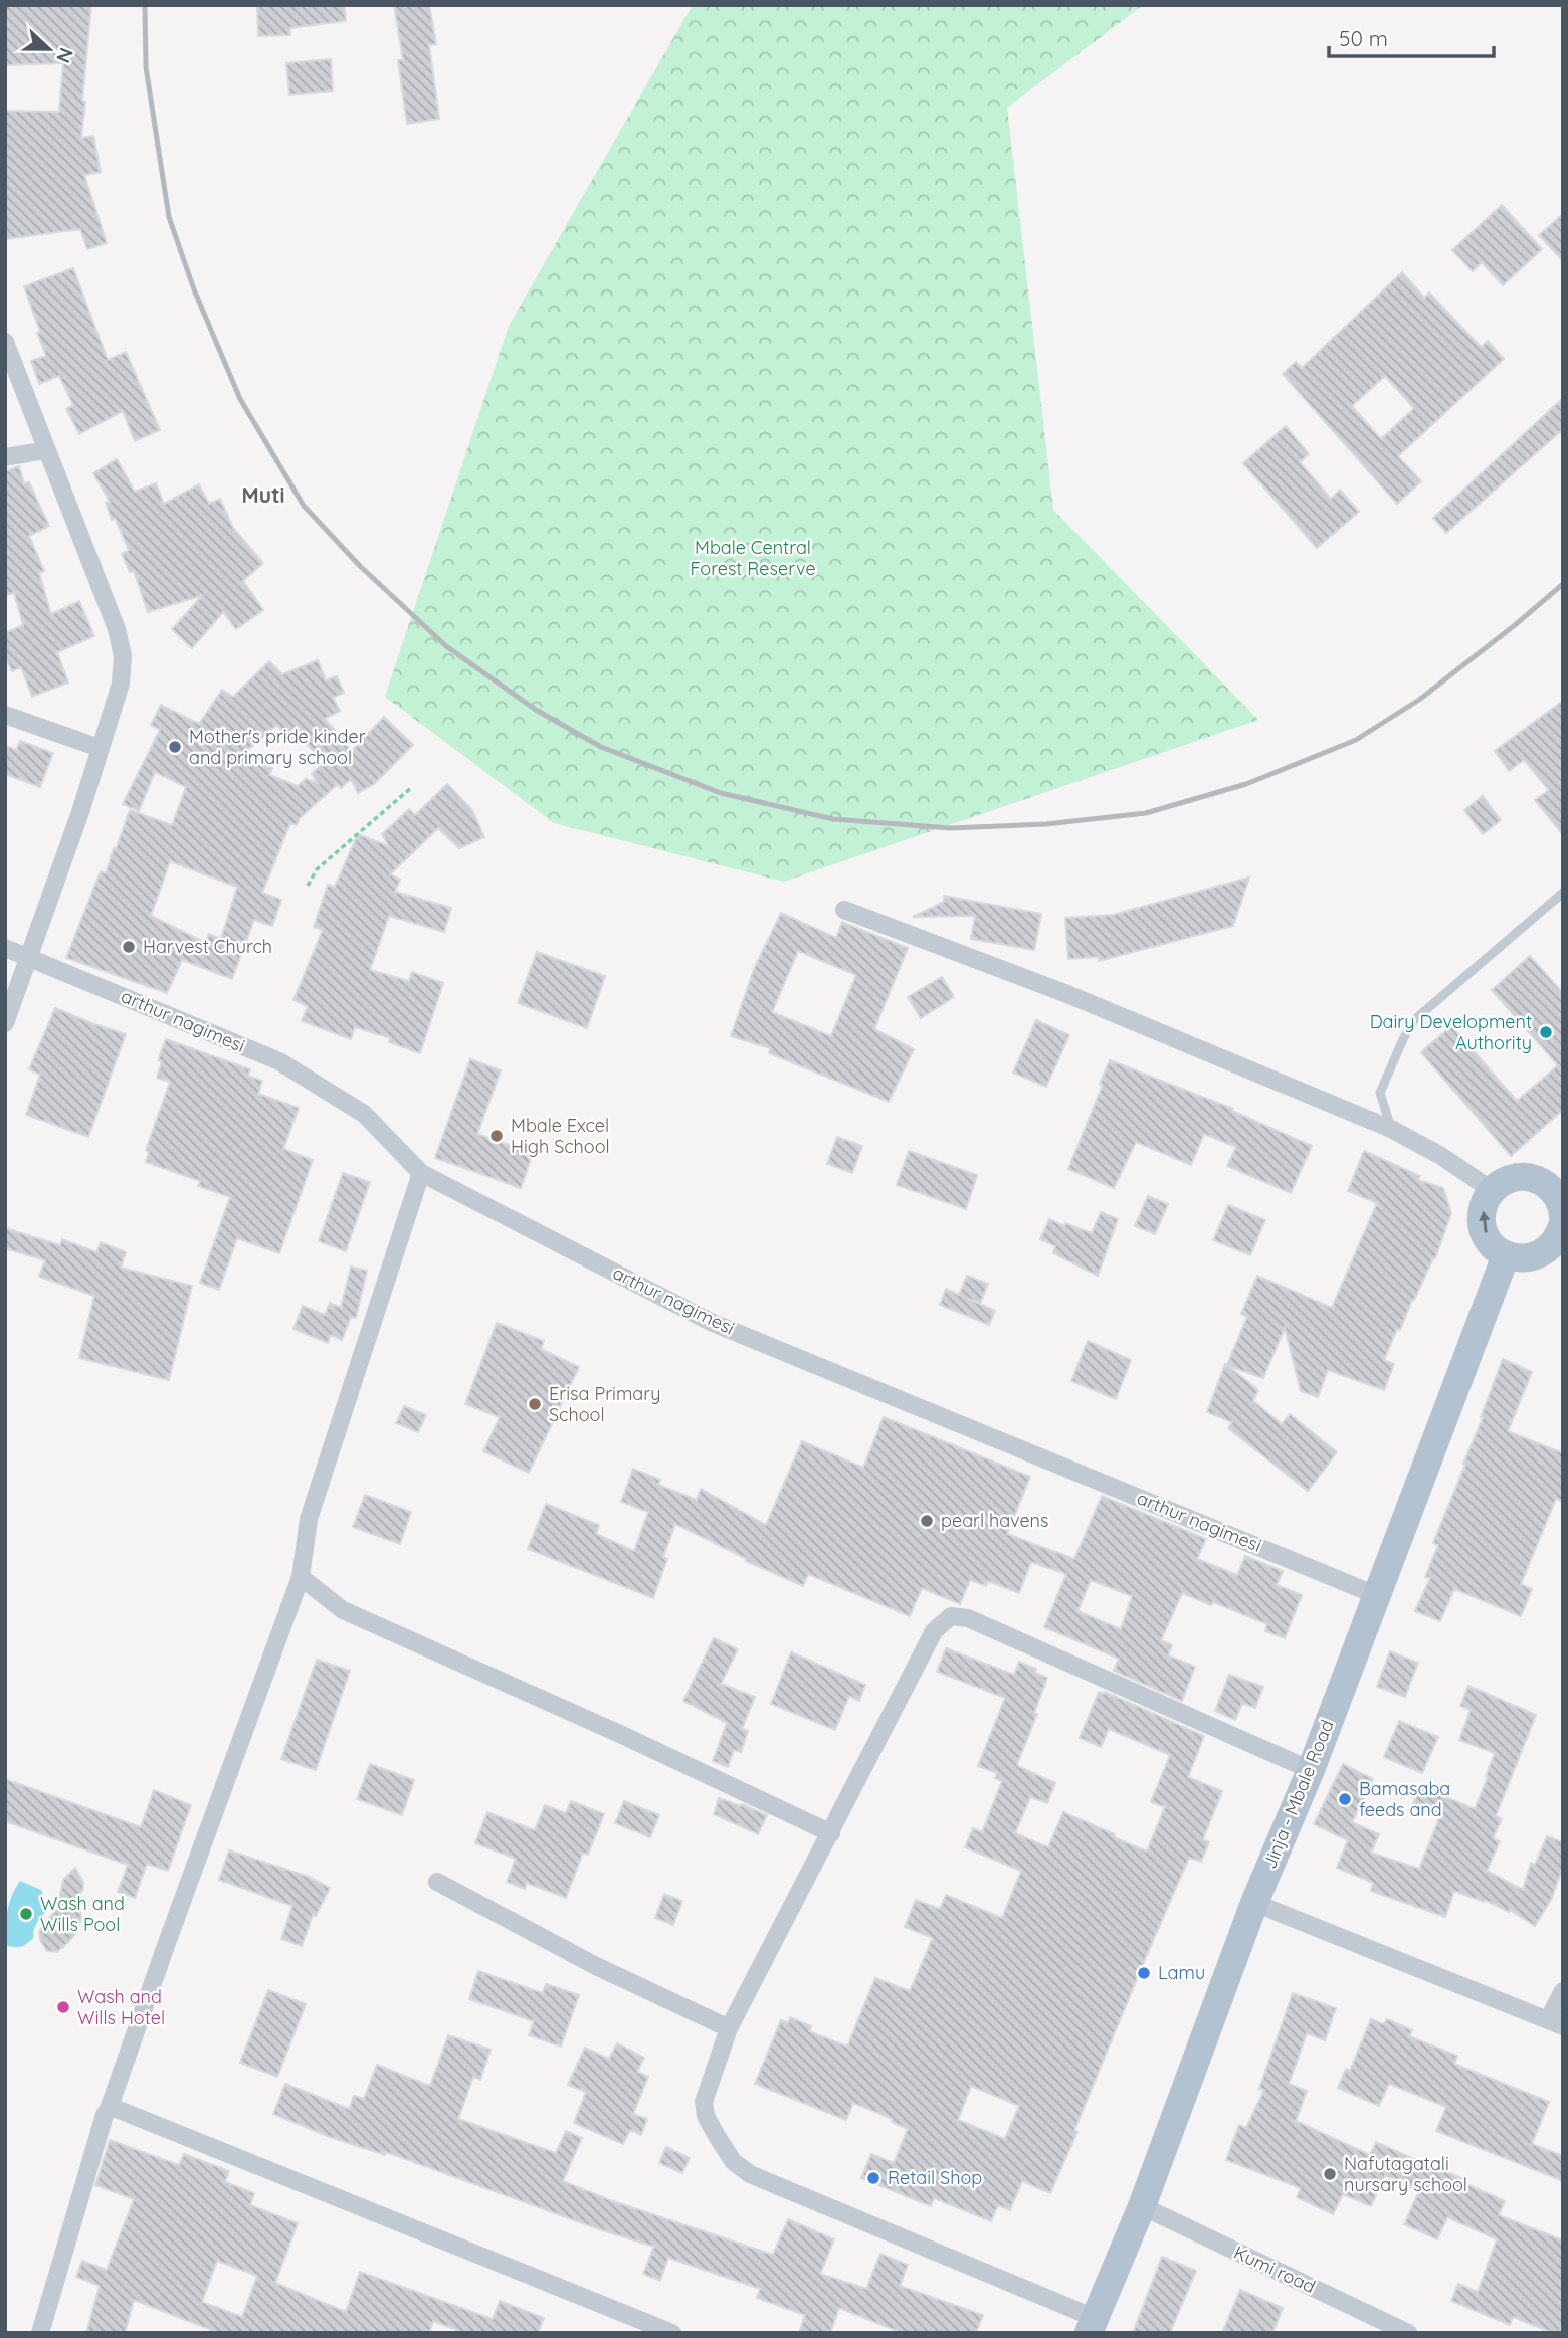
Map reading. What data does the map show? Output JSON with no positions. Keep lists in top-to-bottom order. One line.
{"streets":{"main road":["Jinja - Mbale Road"],"street":["arthur nagimesi","Kumi road"]},"crossings":[["arthur nagimesi","Jinja - Mbale Road"],["Jinja - Mbale Road","Kumi road"]],"districts":["Muti"],"parks":["Mbale Central Forest Reserve"],"places":["Mother's pride kinder and primary school","Harvest Church","Dairy Development Authority","Mbale Excel High School","Erisa Primary School","pearl havens","Bamasaba feeds and","Wash and Wills Pool","Lamu","Wash and Wills Hotel","Nafutagatali nursary school","Retail Shop"],"scale_bar":"50 m","north":"right"}
